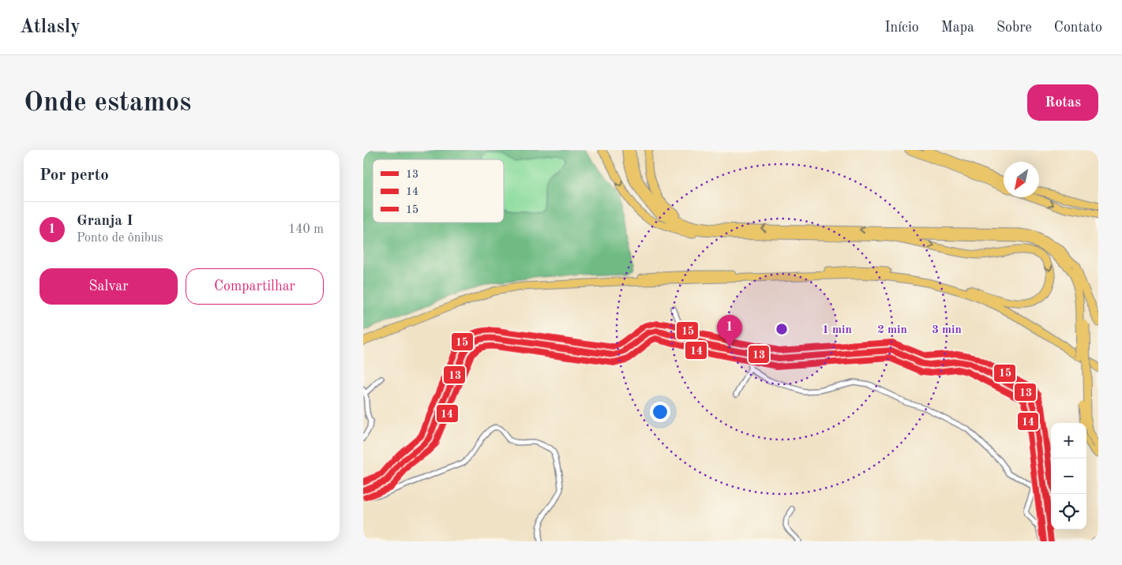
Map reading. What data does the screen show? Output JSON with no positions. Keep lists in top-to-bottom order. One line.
{"lines":["transit line 15","transit line 13","transit line 14"],"legend":["13","14","15"],"north":"bottom left","page":{"header":"Atlasly","nav":["Início","Mapa","Sobre","Contato"],"buttons":["Rotas",["Salvar","Compartilhar"]],"title":"Onde estamos","heading":"Por perto","list":[{"mark":"1","name":"Granja I","note":"Ponto de ônibus","value":"140 m"}],"pins":"1","map_buttons":["+","−"]},"rings":["1 min","2 min","3 min"]}
